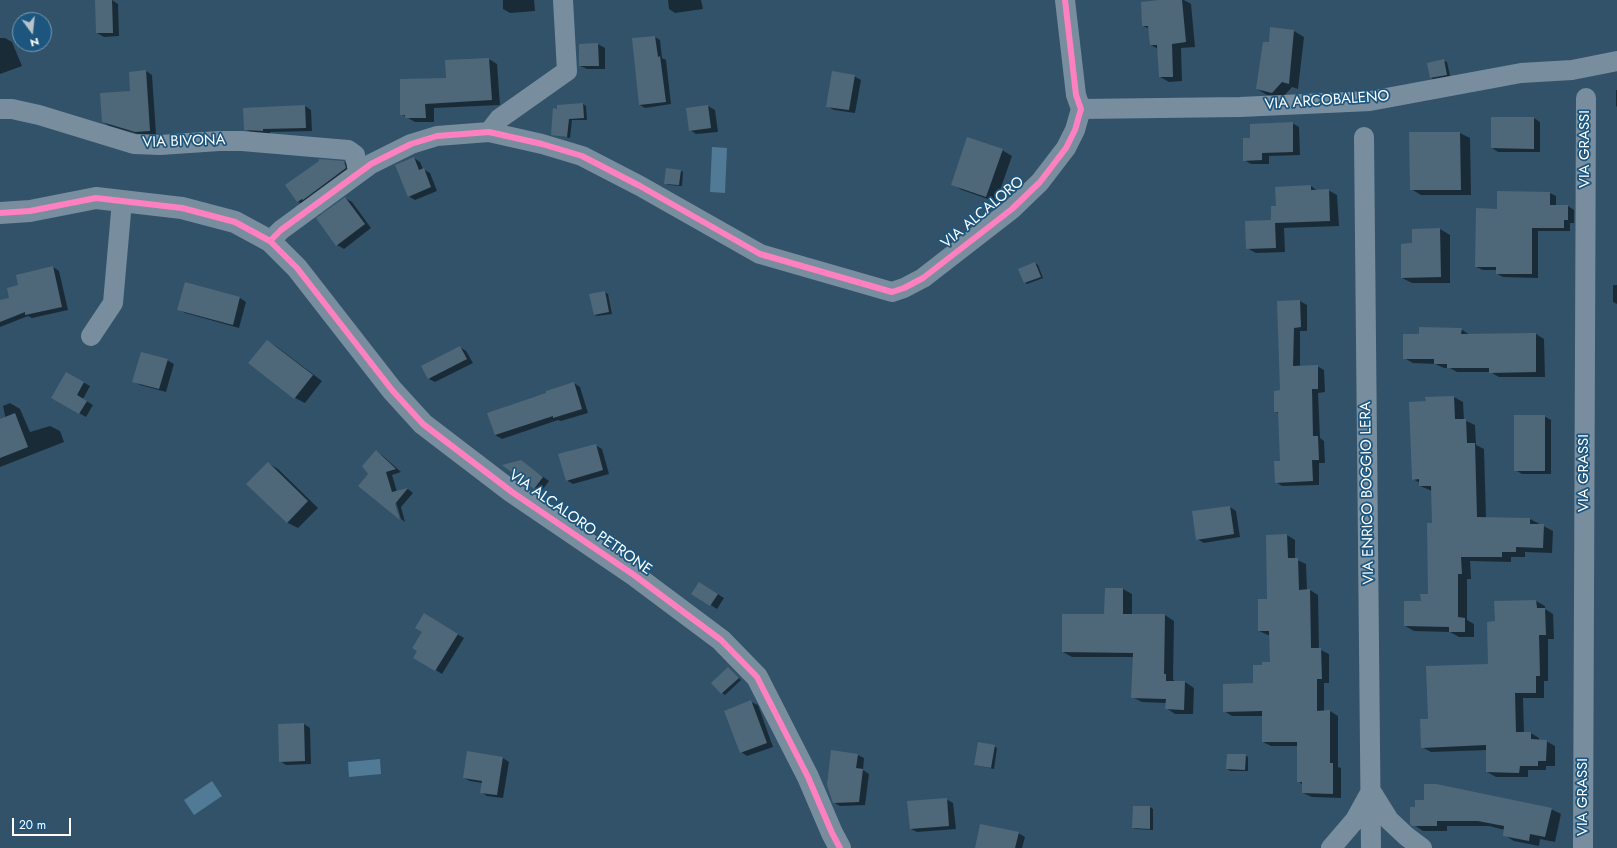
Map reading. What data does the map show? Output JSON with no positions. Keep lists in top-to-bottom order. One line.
{"streets":{"street":["VIA ARCOBALENO","VIA BIVONA","VIA GRASSI","VIA ALCALORO","VIA ENRICO BOGGIO LERA","VIA ALCALORO PETRONE"]},"crossings":[["VIA ARCOBALENO","VIA ALCALORO"],["VIA BIVONA","VIA ALCALORO"],["VIA ALCALORO","VIA ALCALORO PETRONE"]],"scale_bar":"20 m","north":"bottom"}
